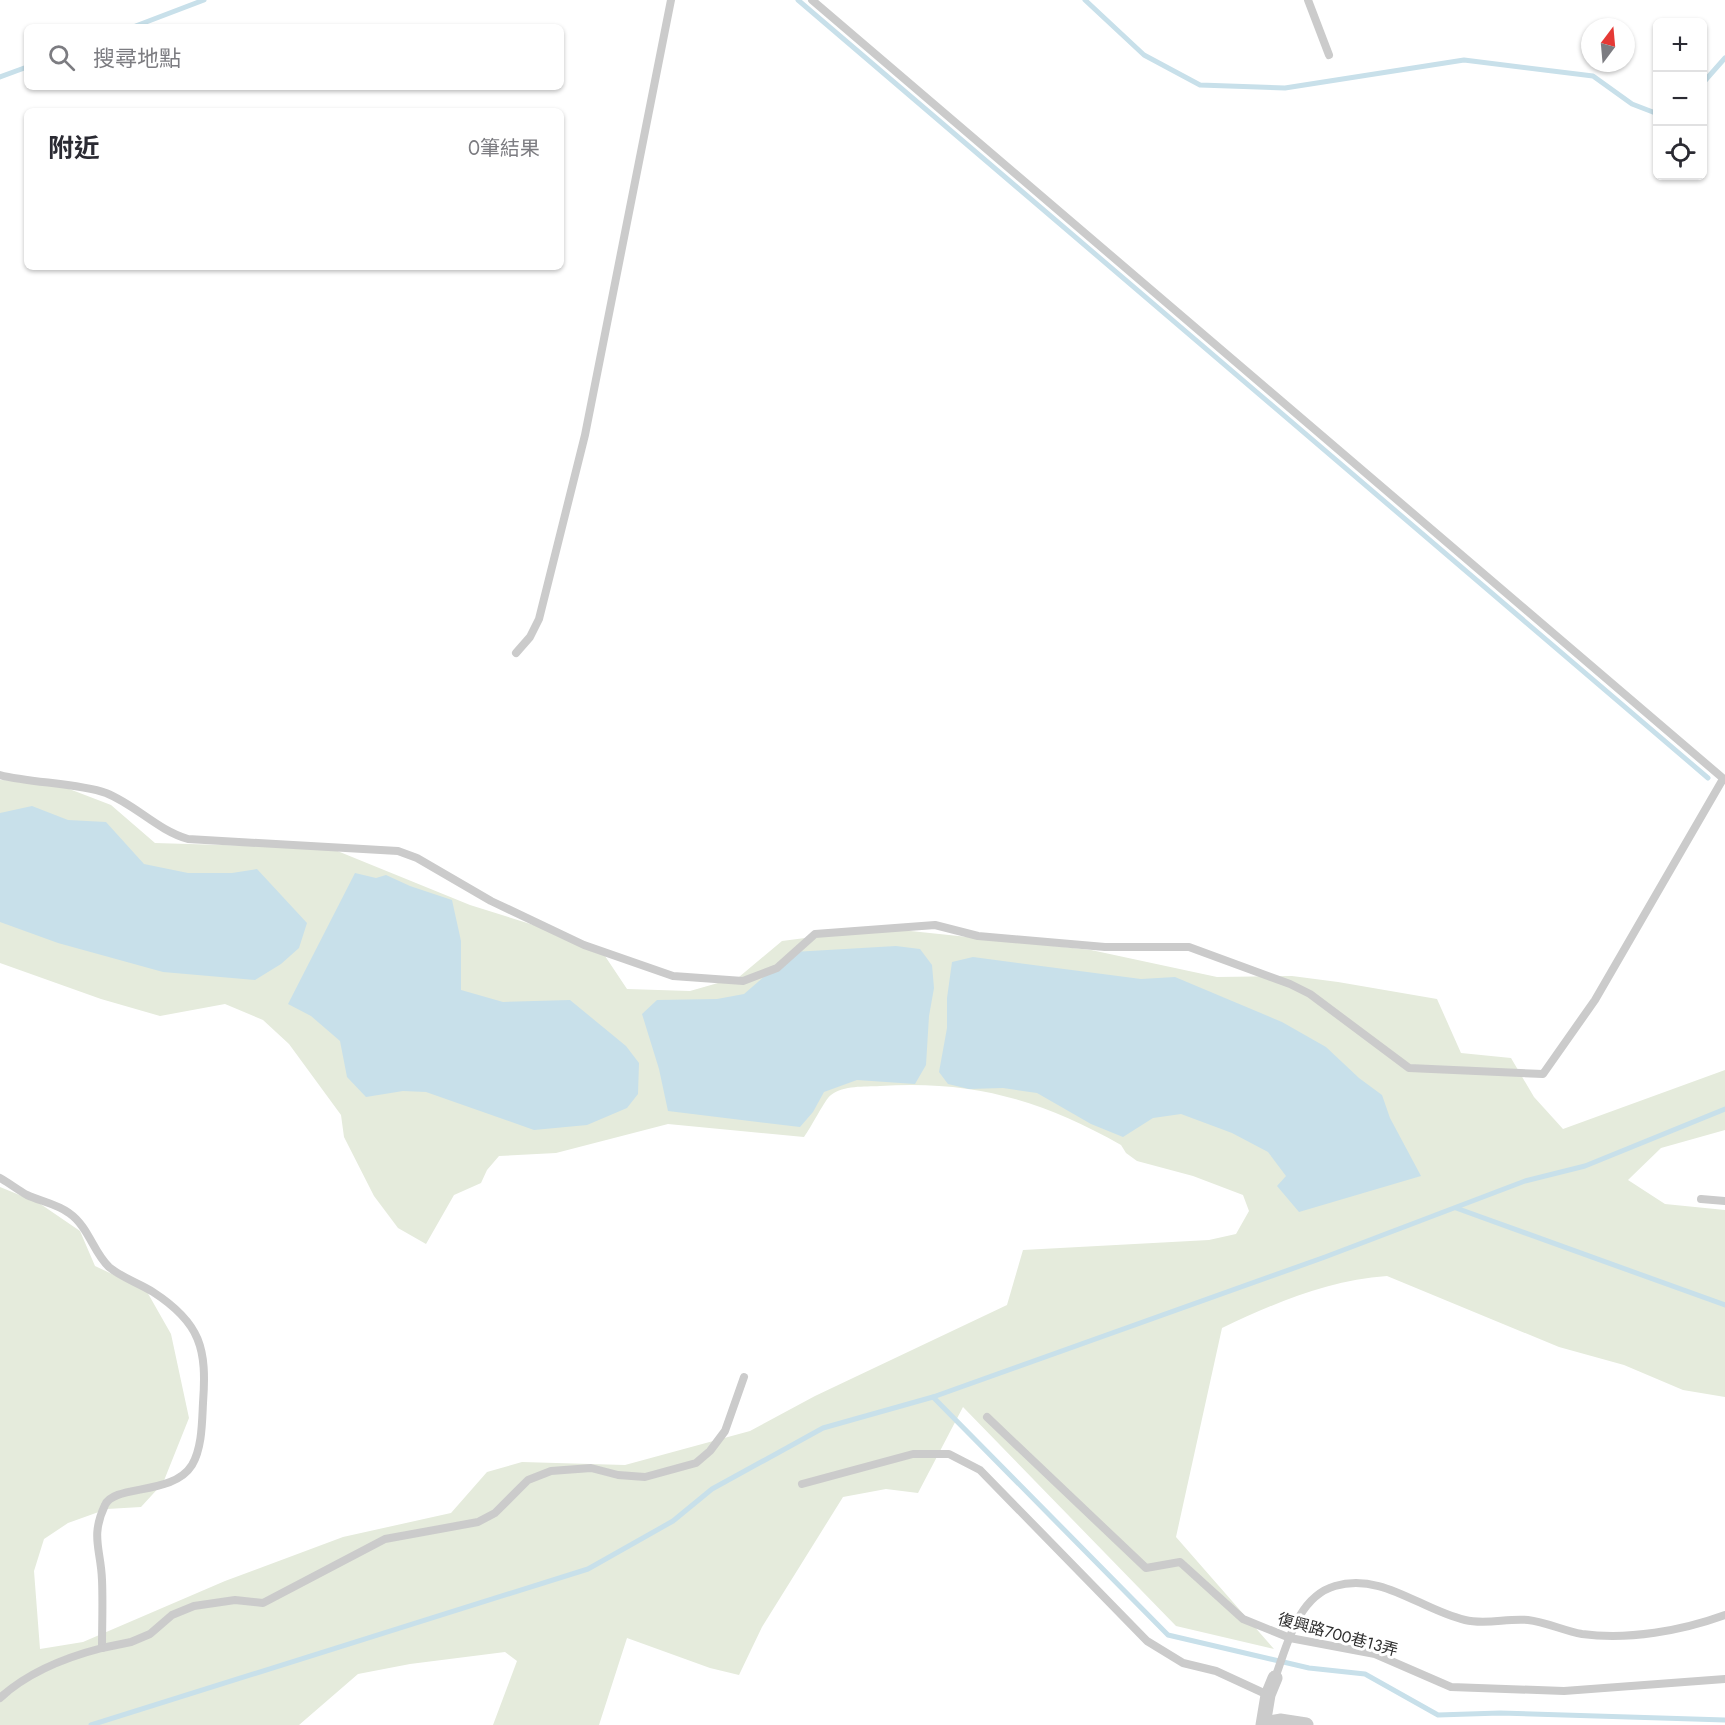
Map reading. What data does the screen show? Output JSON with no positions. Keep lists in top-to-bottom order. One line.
{"streets":{"lane":["復興路700巷13弄"]},"north":"top","page":{"map_buttons":["+","−"],"search":"搜尋地點","heading":["附近","0筆結果"]}}
